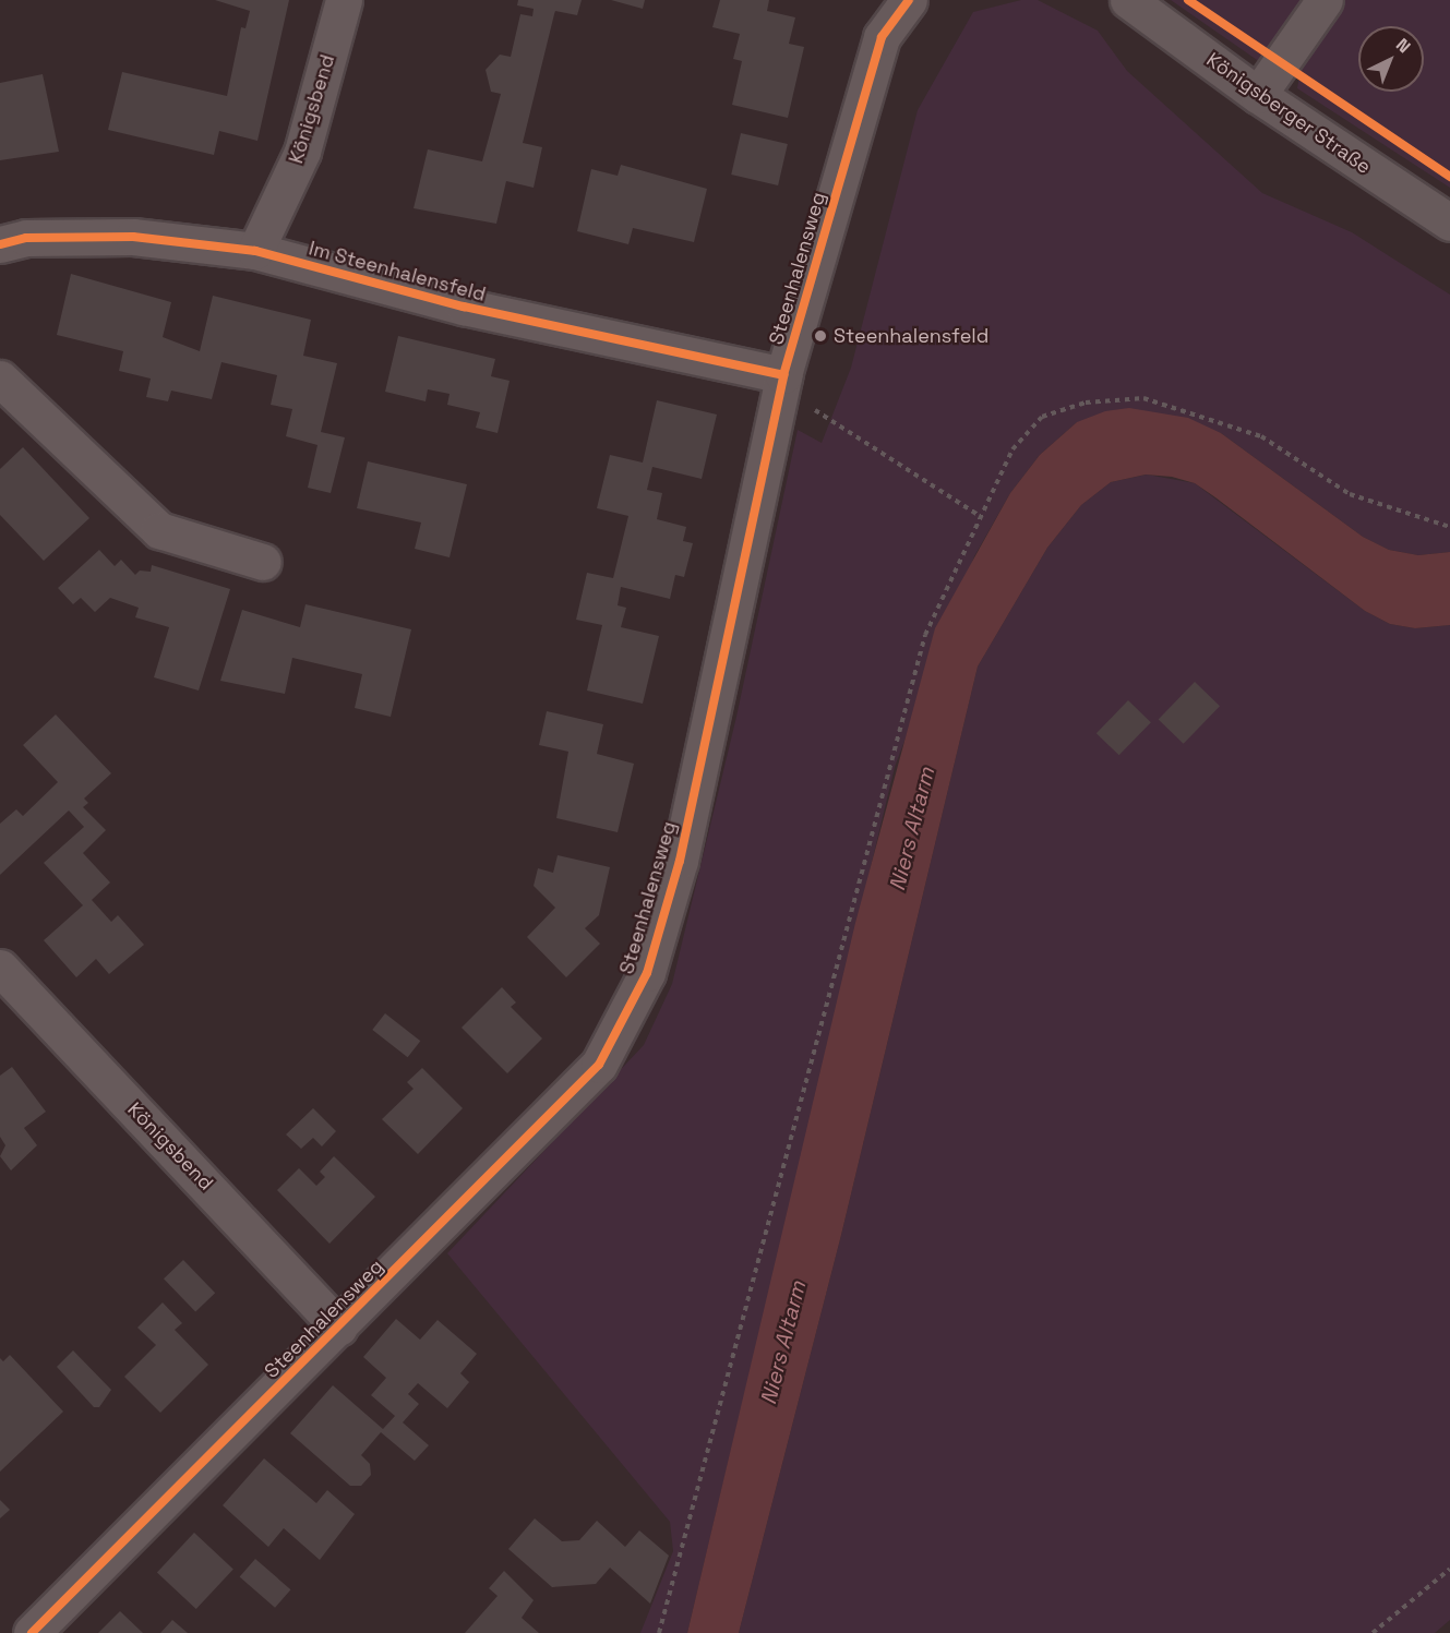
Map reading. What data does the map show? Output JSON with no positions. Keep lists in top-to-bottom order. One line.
{"streets":{"street":["Königsbend","Königsberger Straße","Steenhalensweg","Im Steenhalensfeld"]},"crossings":[["Königsbend","Steenhalensweg"],["Königsbend","Im Steenhalensfeld"],["Steenhalensweg","Im Steenhalensfeld"]],"water":["Niers Altarm"],"places":["Steenhalensfeld"],"north":"top right"}
